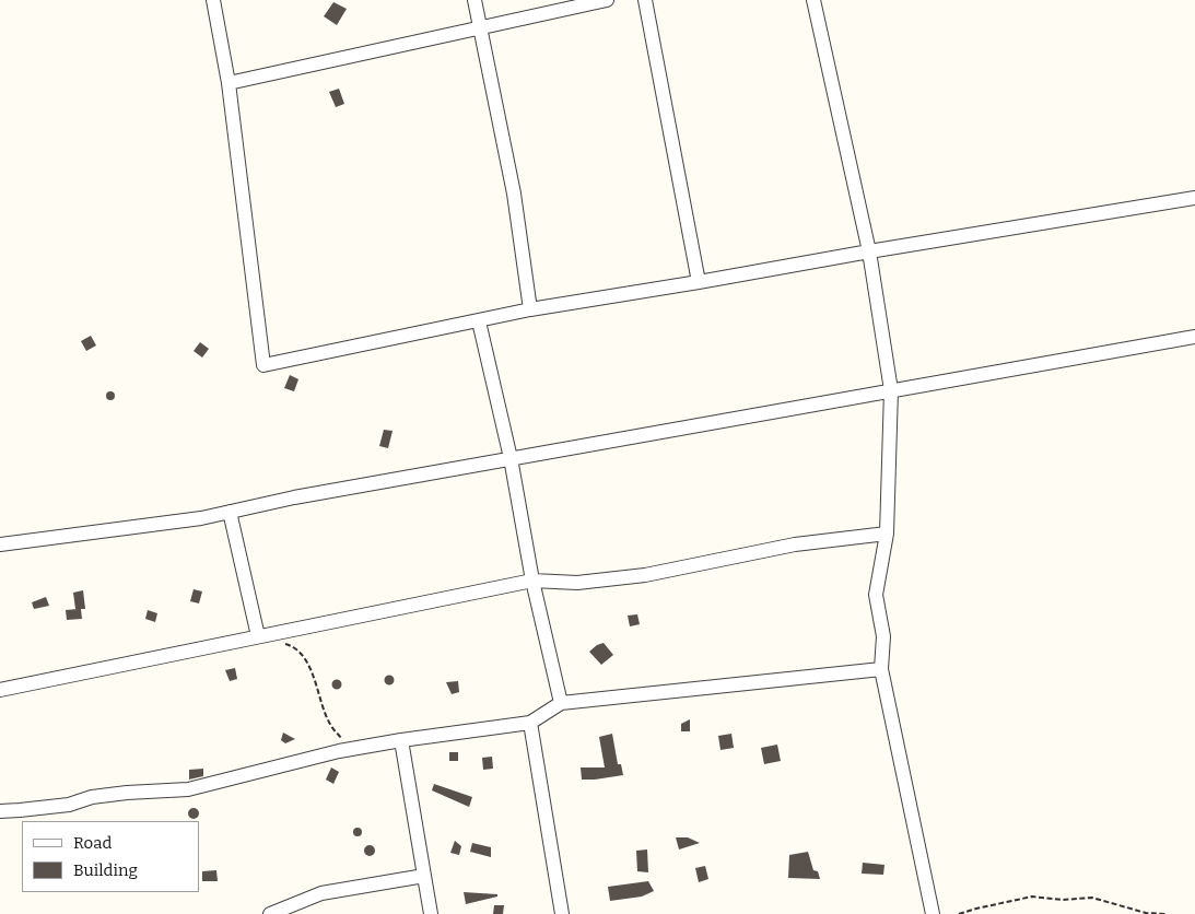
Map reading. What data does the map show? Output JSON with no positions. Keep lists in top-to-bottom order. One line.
{"legend":["Road","Building"]}
